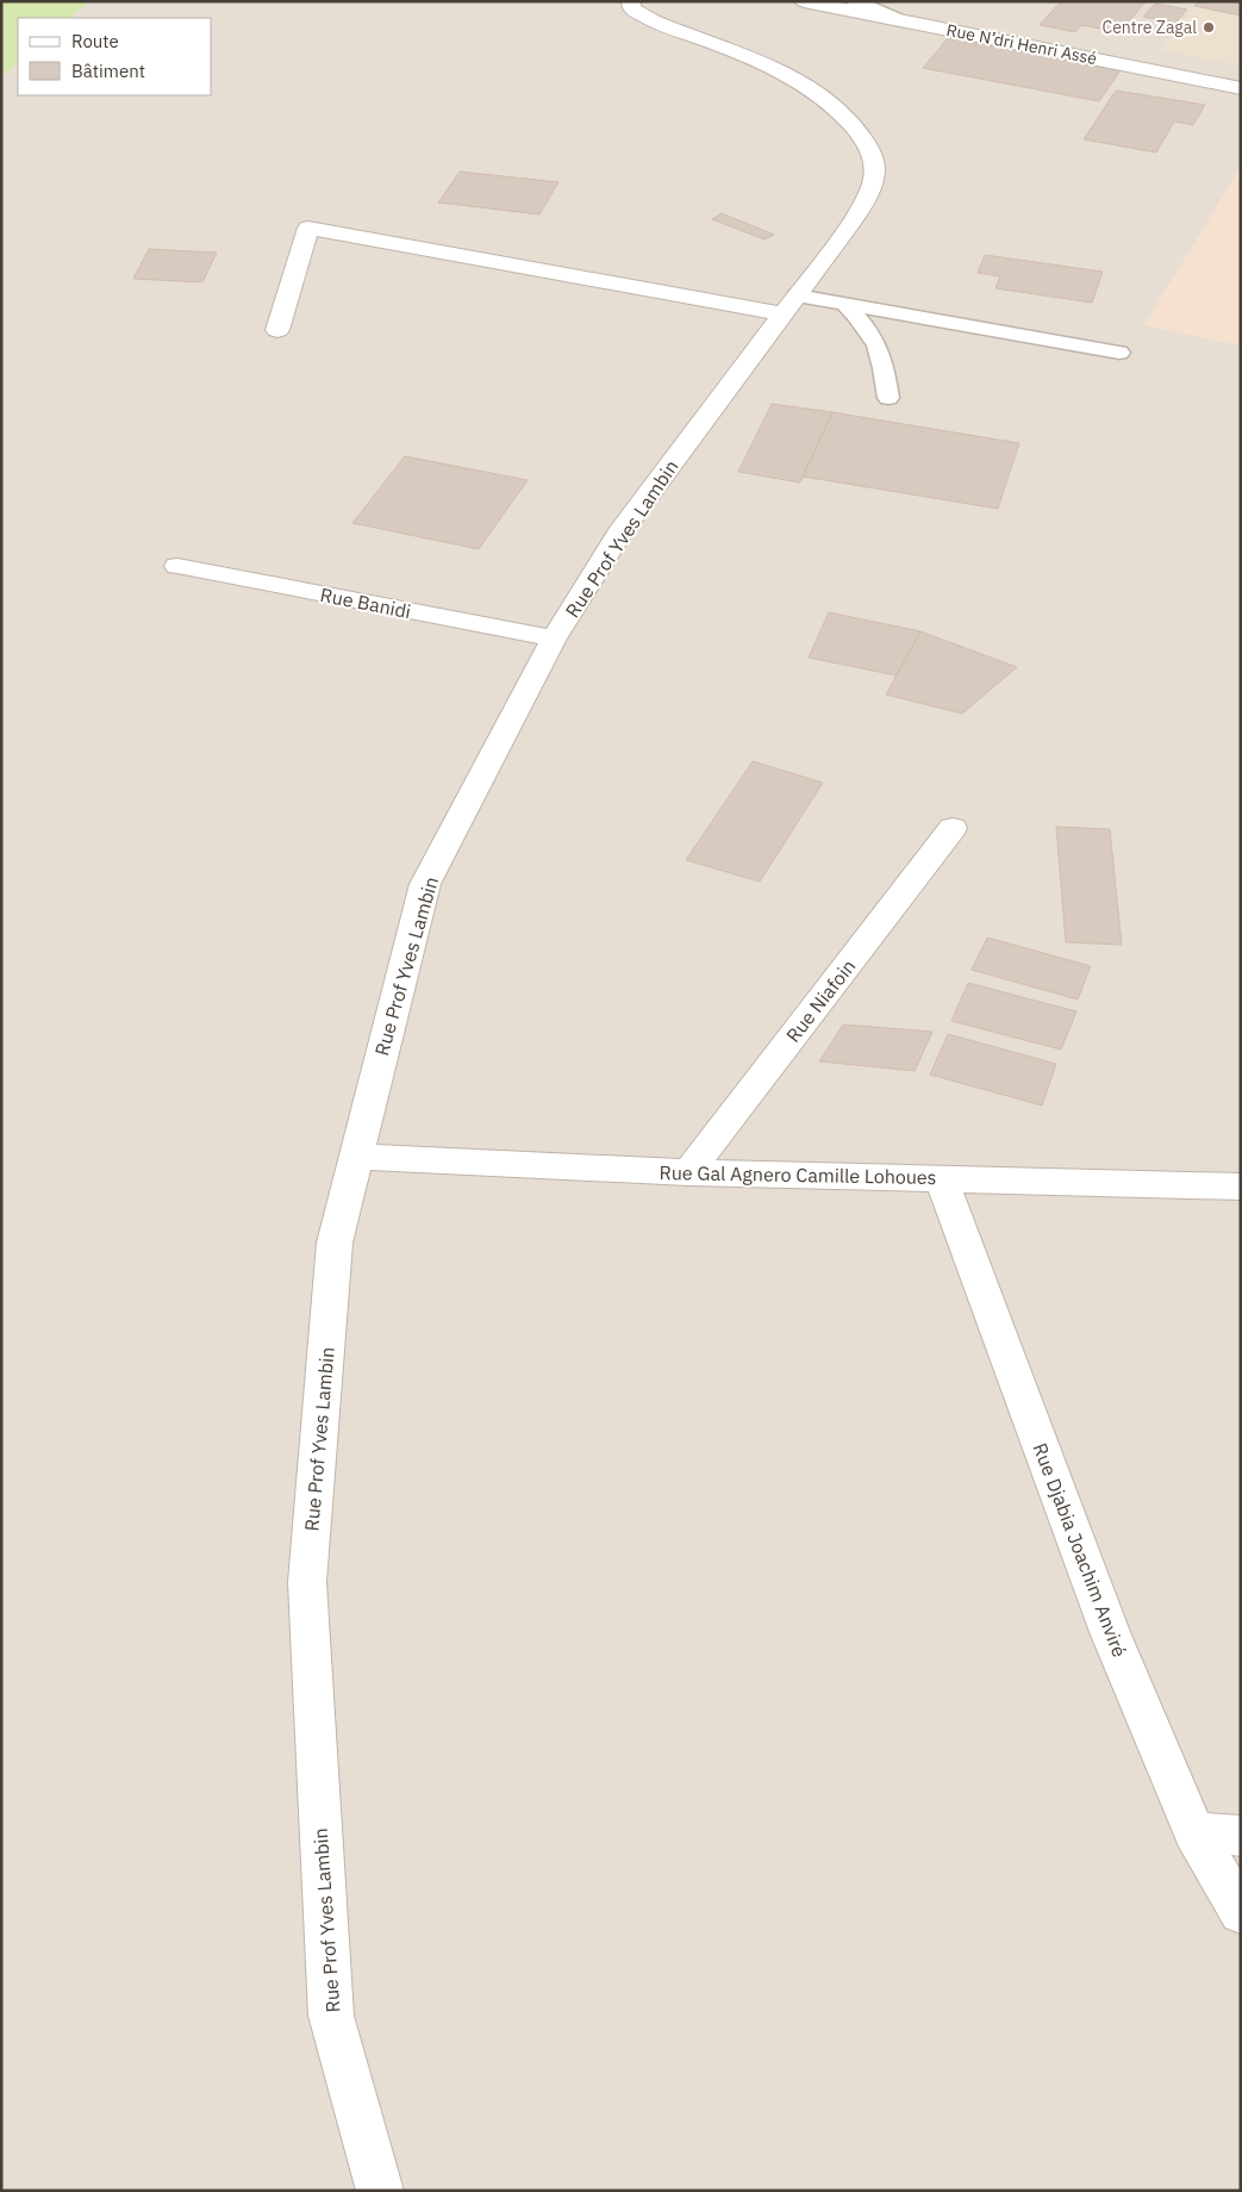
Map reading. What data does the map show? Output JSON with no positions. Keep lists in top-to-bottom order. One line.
{"streets":{"street":["Rue N’dri Henri Assé","Rue Prof Yves Lambin","Rue Banidi","Rue Niafoin","Rue Gal Agnero Camille Lohoues","Rue Djabia Joachim Anviré"]},"crossings":[["Rue Prof Yves Lambin","Rue Banidi"],["Rue Prof Yves Lambin","Rue Gal Agnero Camille Lohoues"],["Rue Niafoin","Rue Gal Agnero Camille Lohoues"],["Rue Gal Agnero Camille Lohoues","Rue Djabia Joachim Anviré"]],"places":["Centre Zagal"],"legend":["Route","Bâtiment"]}
